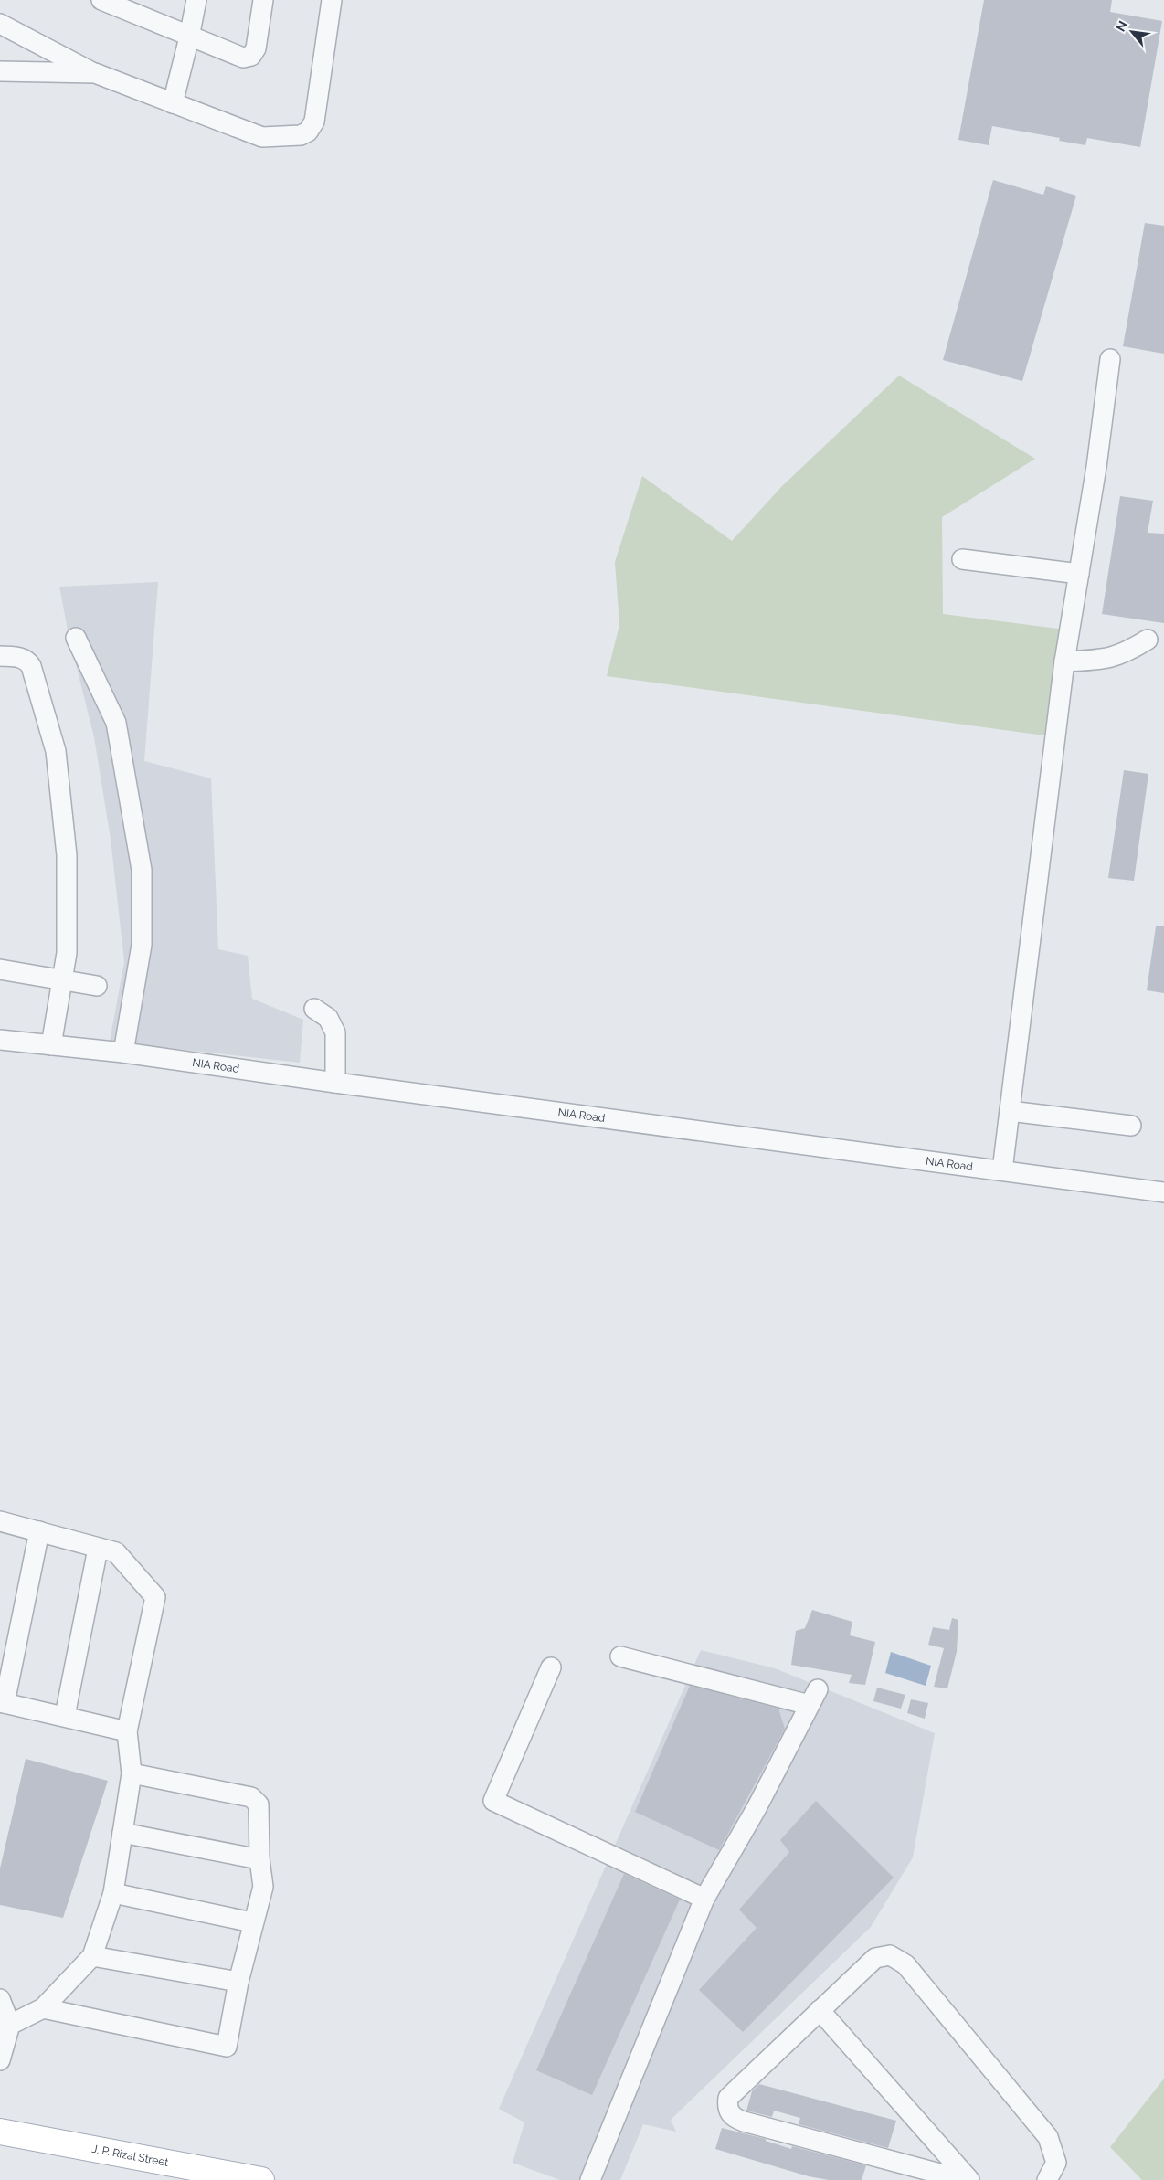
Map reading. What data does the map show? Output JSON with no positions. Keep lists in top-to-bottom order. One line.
{"streets":{"main road":["J. P. Rizal Street"],"street":["NIA Road"]},"north":"top left"}
